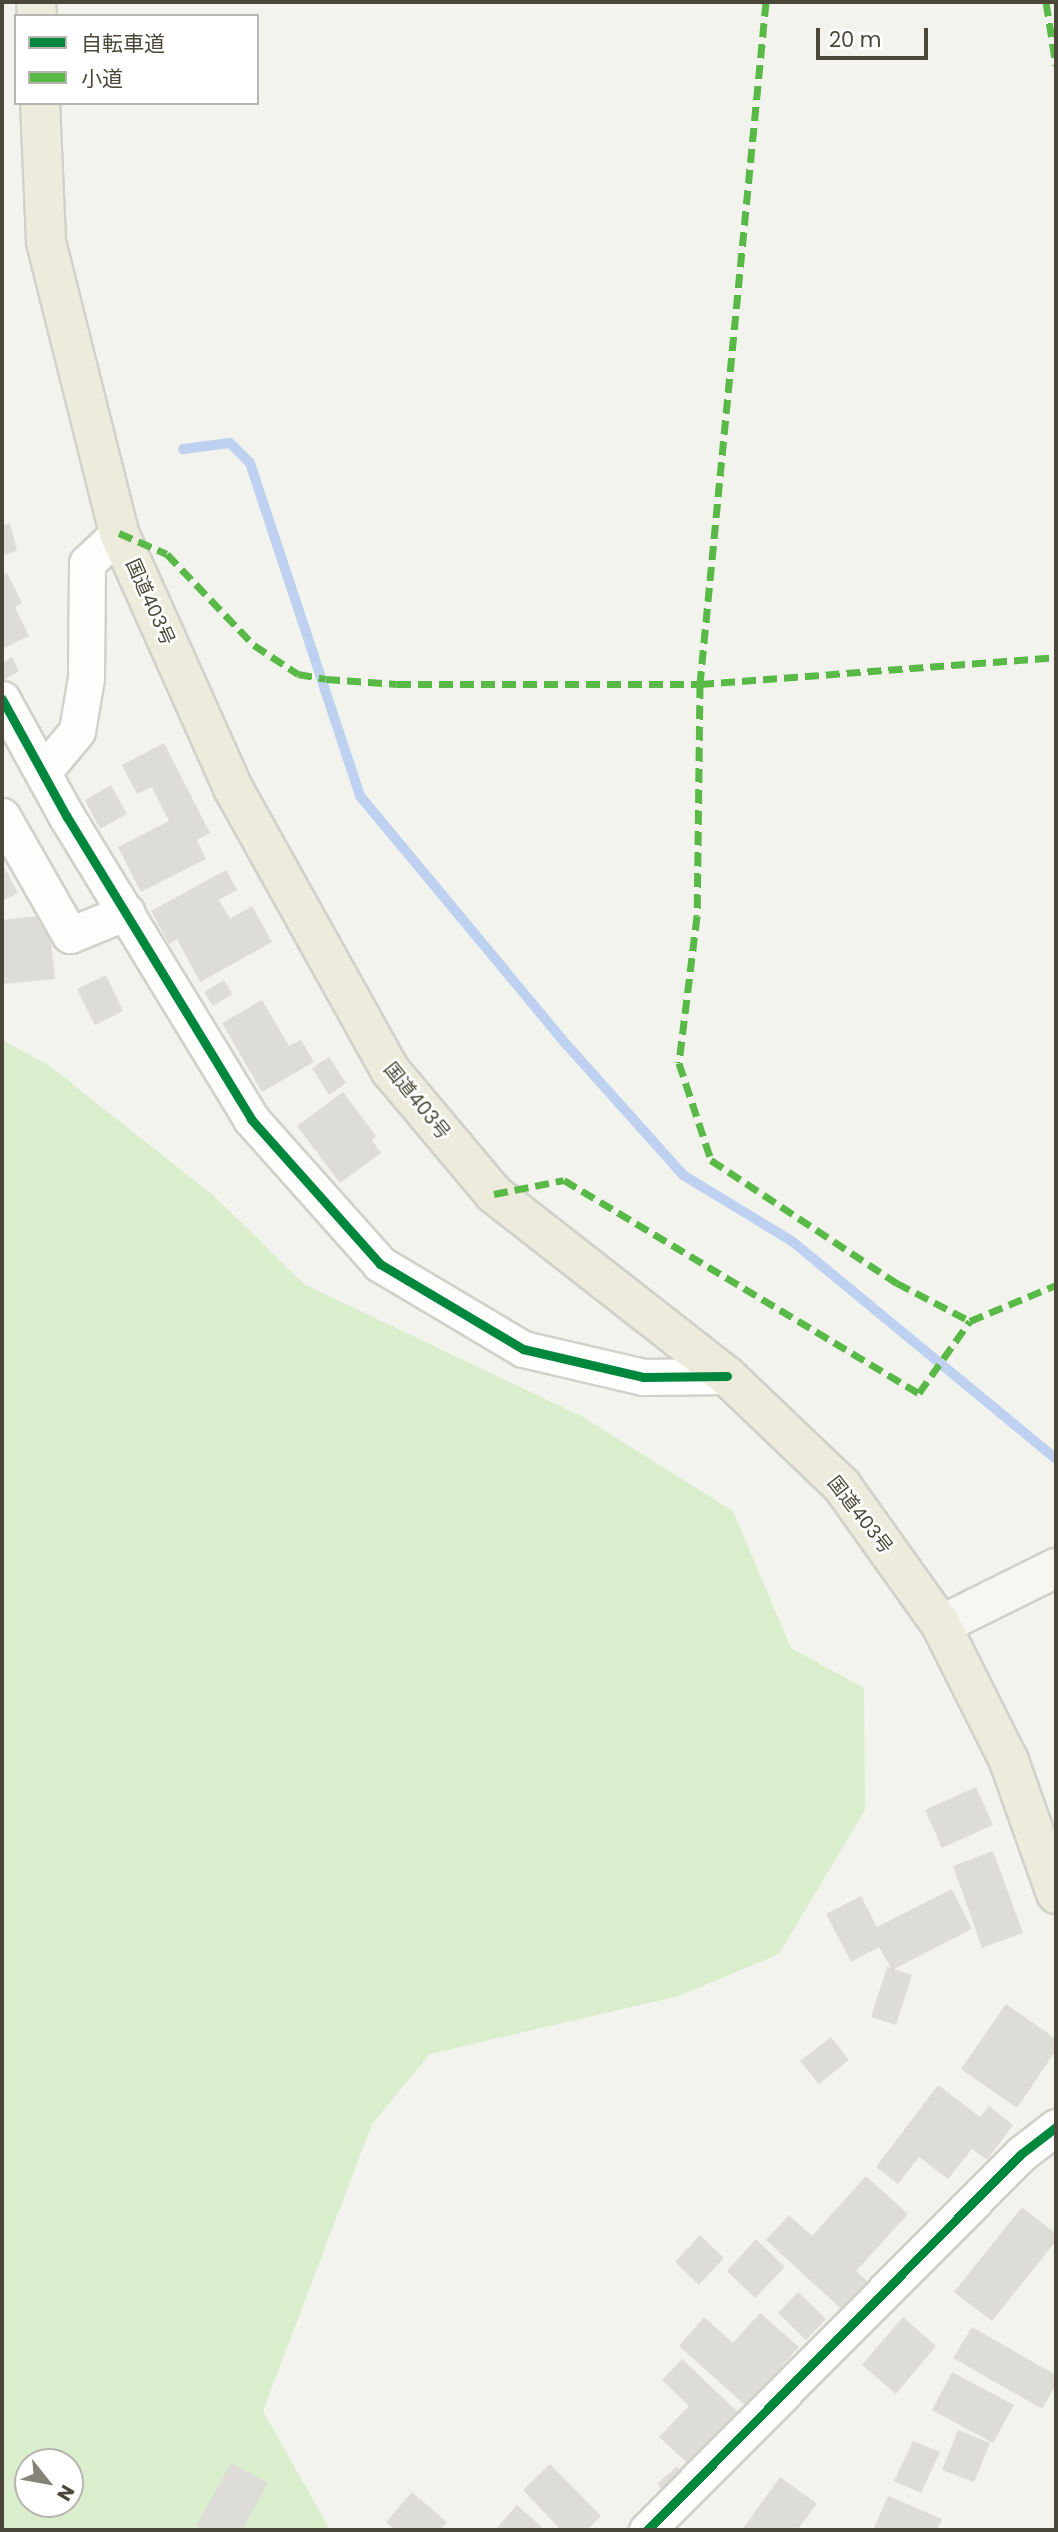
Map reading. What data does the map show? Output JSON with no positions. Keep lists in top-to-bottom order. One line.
{"streets":{"highway":["国道403号"]},"legend":["自転車道","小道"],"scale_bar":"20 m","north":"bottom right"}
